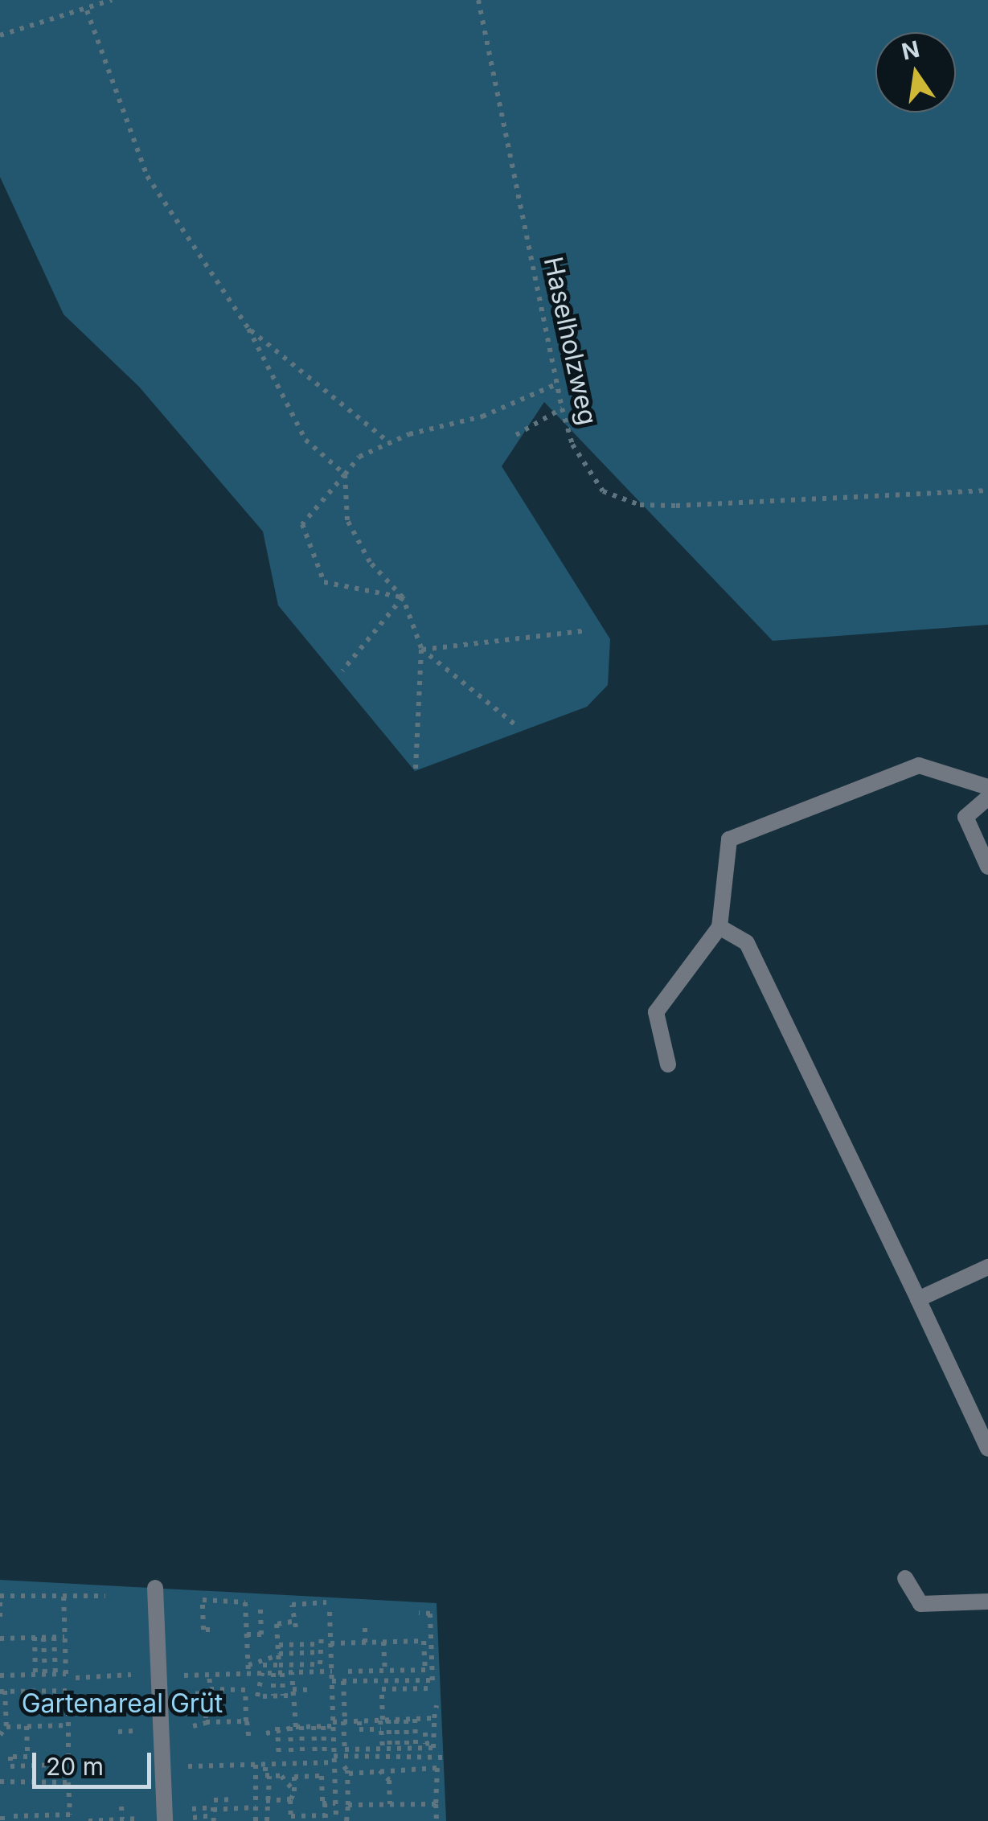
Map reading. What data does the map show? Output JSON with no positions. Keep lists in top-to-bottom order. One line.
{"streets":{"path":["Haselholzweg"]},"parks":["Gartenareal Grüt"],"scale_bar":"20 m","north":"top"}
